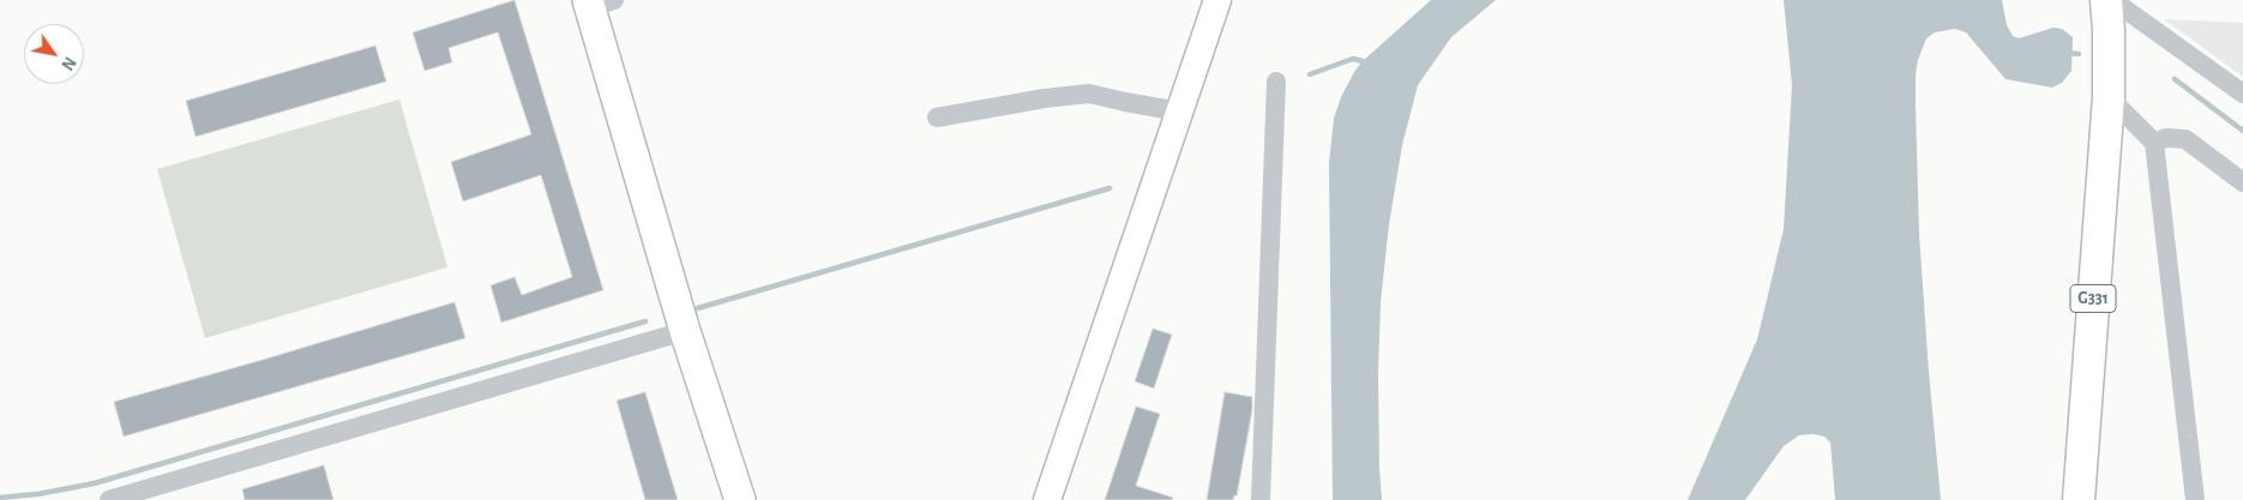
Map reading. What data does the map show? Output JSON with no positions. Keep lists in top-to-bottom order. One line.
{"streets":{"highway":["G331"]},"north":"bottom right"}
